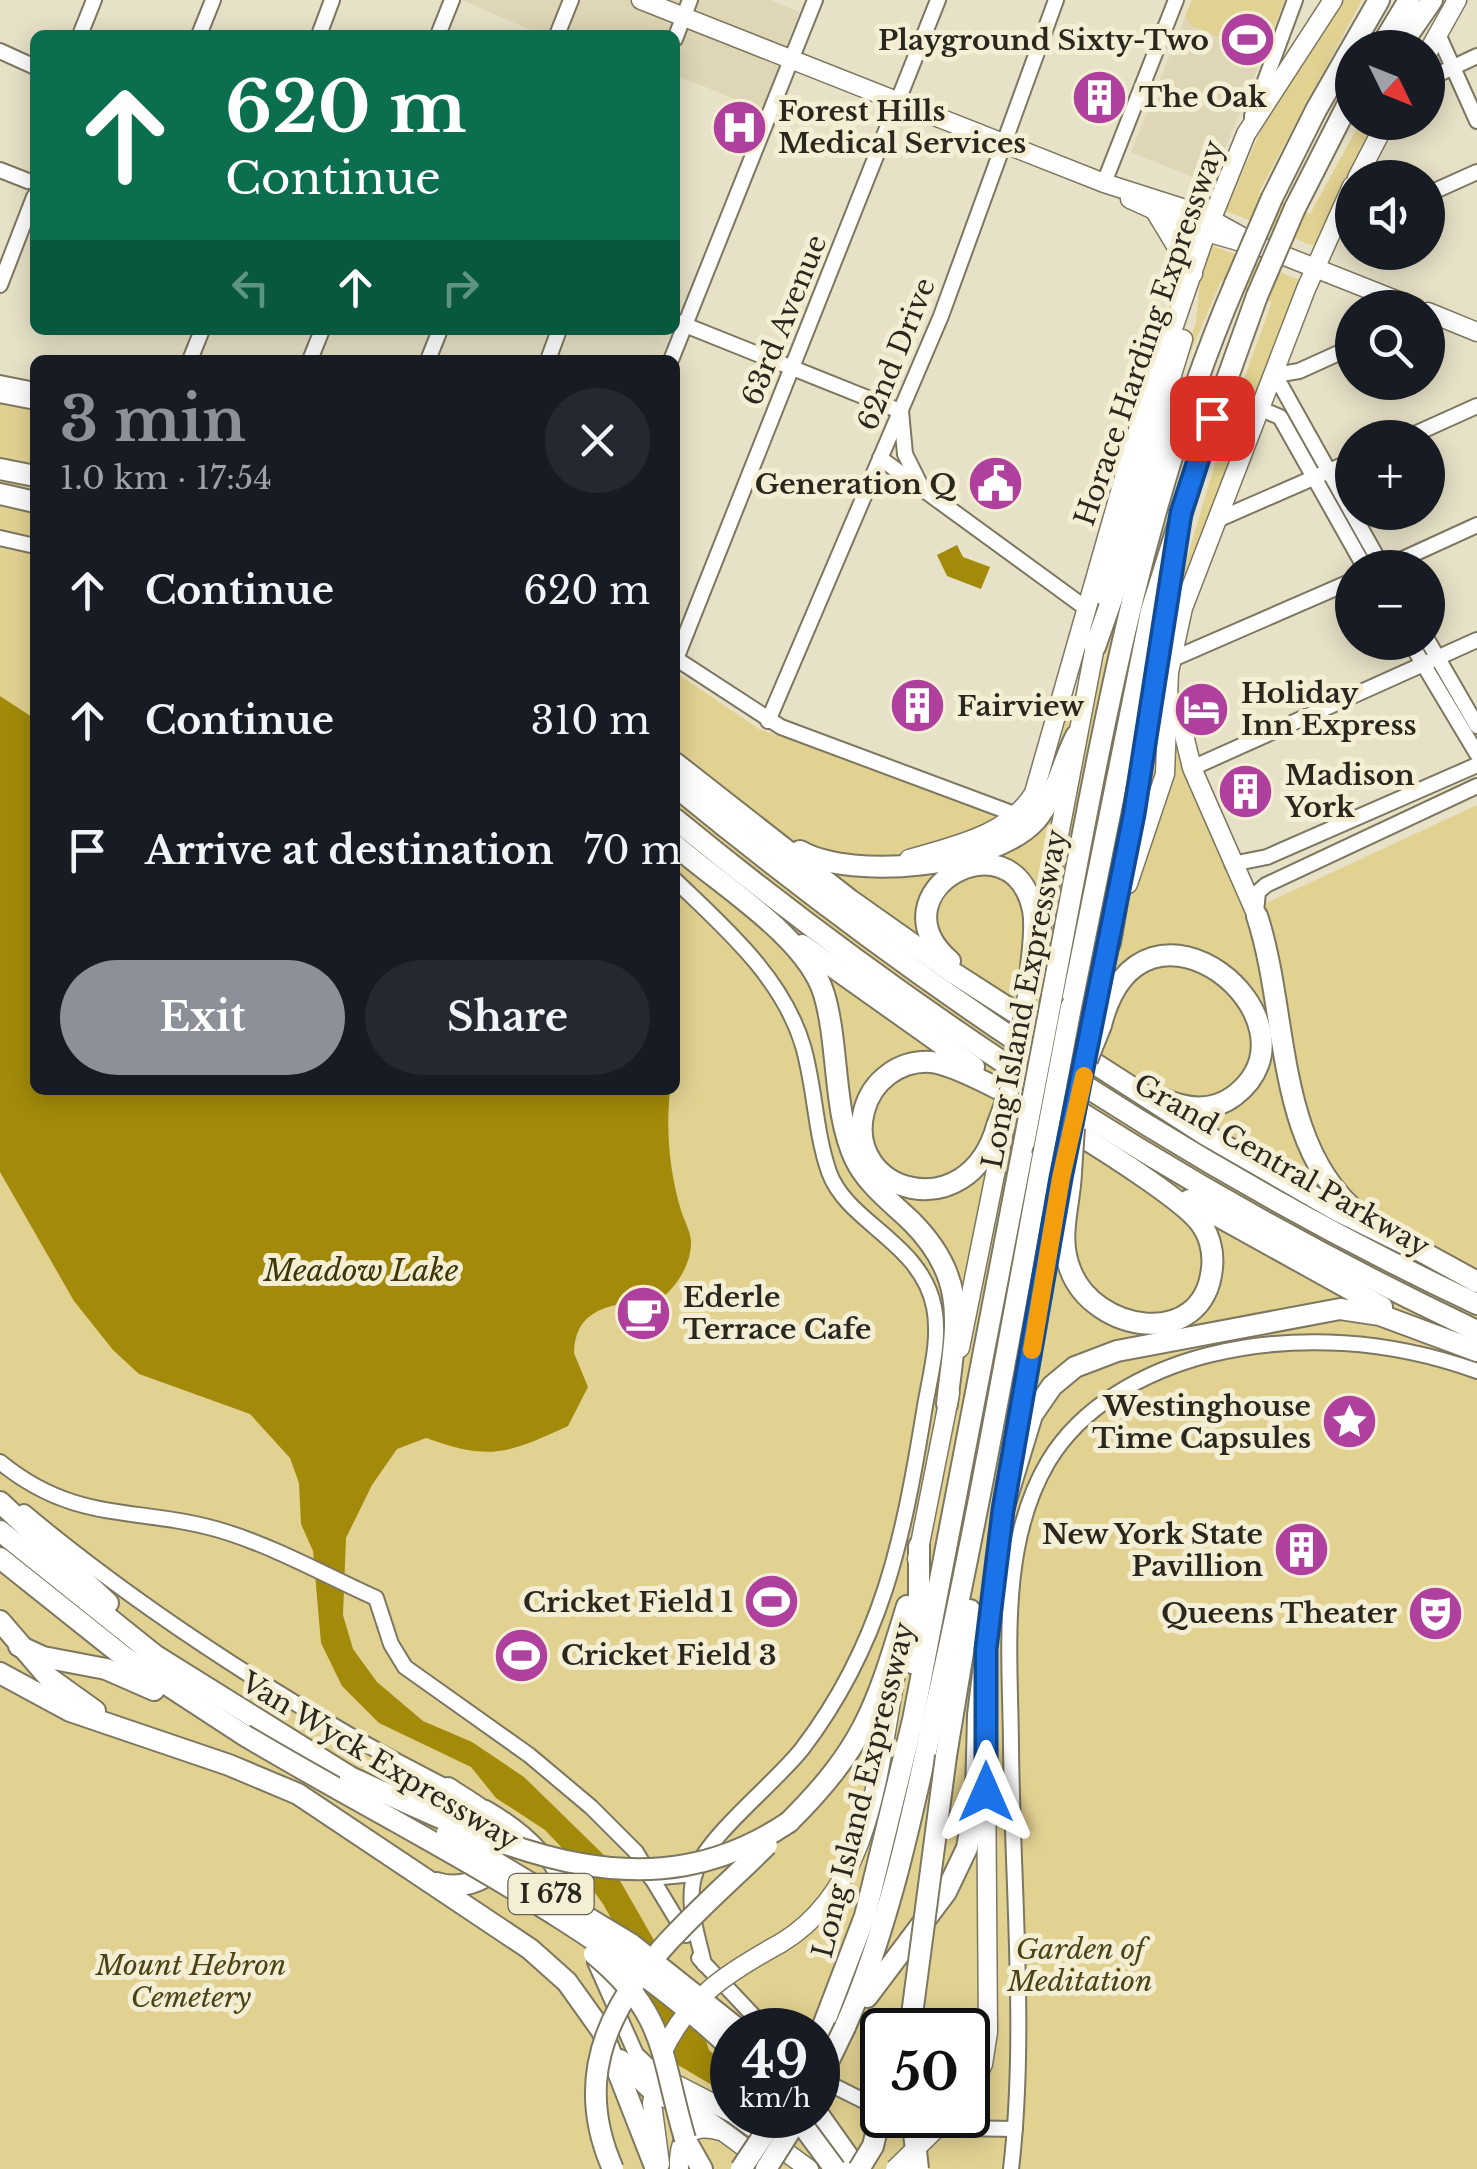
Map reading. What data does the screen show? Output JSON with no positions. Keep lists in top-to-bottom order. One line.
{"streets":{"highway":["Long Island Expressway","Grand Central Parkway","Van Wyck Expressway","I 678"],"main road":["Horace Harding Expressway"],"street":["63rd Avenue","62nd Drive"]},"water":["Meadow Lake"],"parks":["Garden of Meditation","Mount Hebron Cemetery"],"places":{"sports":["Playground Sixty-Two","Cricket Field 1","Cricket Field 3"],"building":["The Oak","Fairview","Madison York","New York State Pavillion"],"hospital":["Forest Hills Medical Services"],"public building":["Generation Q"],"hotel":["Holiday Inn Express"],"cafe":["Ederle Terrace Cafe"],"place":["Westinghouse Time Capsules"],"theatre":["Queens Theater"]},"north":"bottom right","page":{"map_buttons":["+","−"],"turn":["620 m","Continue"],"heading":["3 min","1.0 km · 17:54"],"list":[{"name":"Continue","value":"620 m"},{"name":"Continue","value":"310 m"},{"name":"Arrive at destination","value":"70 m"}],"buttons":["Exit","Share"],"speed":"49 km/h","limit":"50"}}
